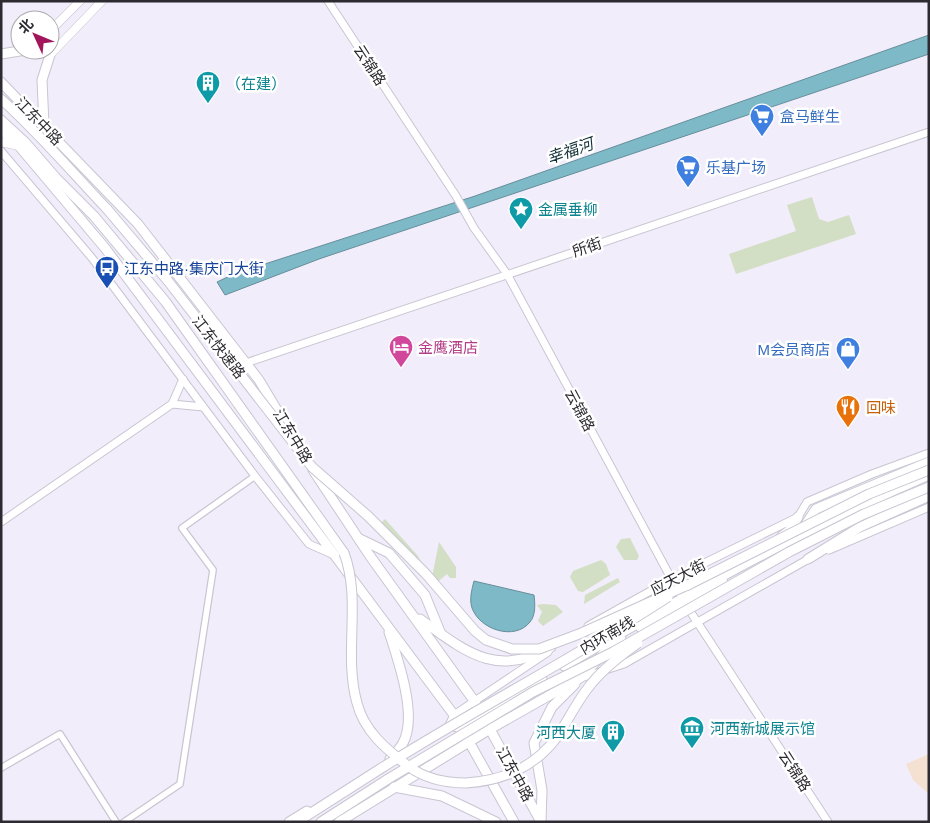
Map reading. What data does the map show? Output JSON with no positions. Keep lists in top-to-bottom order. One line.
{"streets":{"main road":["江东中路","江东快速路","应天大街","内环南线"],"street":["云锦路","所街"]},"crossings":[["云锦路","所街"],["云锦路","应天大街"],["江东中路","所街"],["江东中路","应天大街"],["江东快速路","内环南线"]],"water":["幸福河"],"places":{"building":["（在建）","河西大厦"],"supermarket":["盒马鲜生","乐基广场"],"place":["金属垂柳"],"bus stop":["江东中路·集庆门大街"],"hotel":["金鹰酒店"],"shop":["M会员商店"],"restaurant":["回味"],"museum":["河西新城展示馆"]},"north":"top left"}
